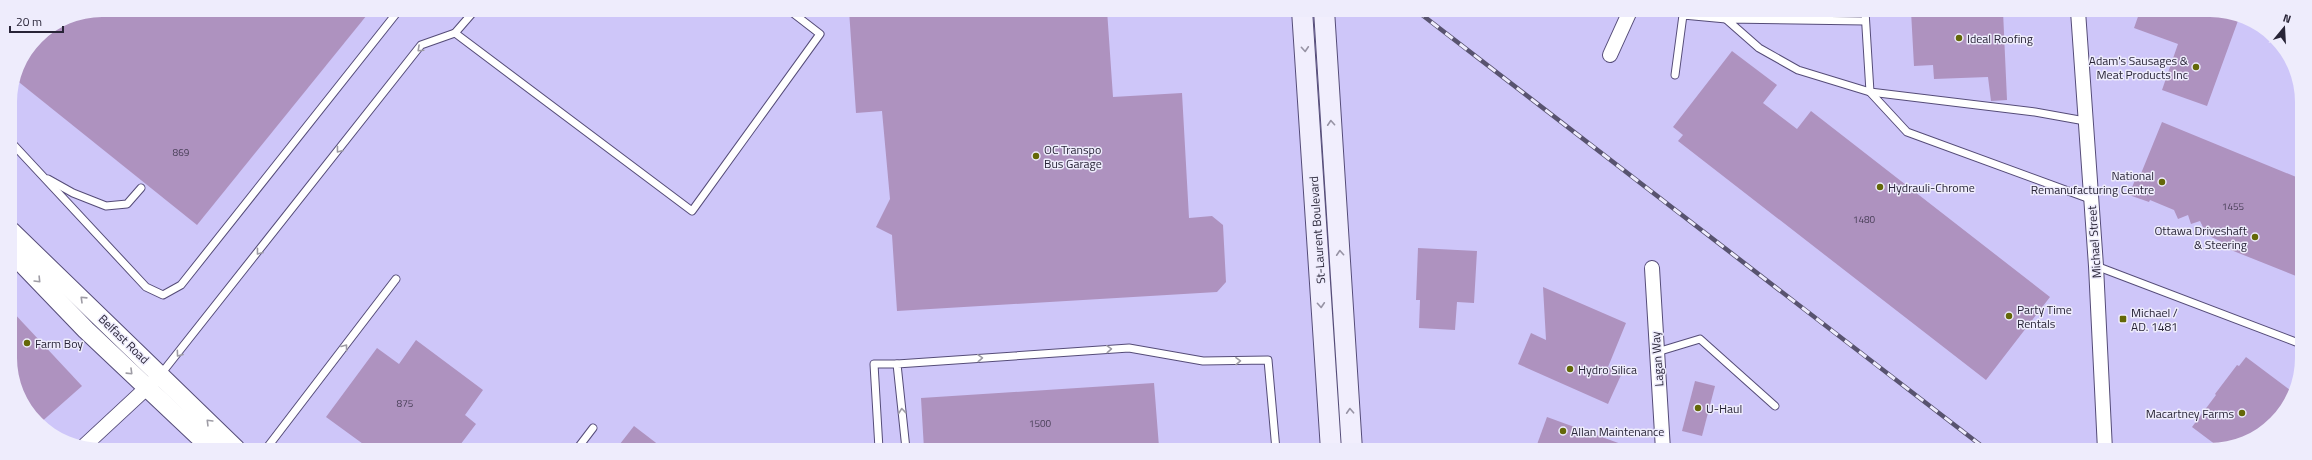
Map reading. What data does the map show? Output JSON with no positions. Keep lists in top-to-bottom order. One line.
{"streets":{"main road":["St-Laurent Boulevard"],"street":["Michael Street","Belfast Road","Lagan Way"]},"places":{"other":["Ideal Roofing","Adam's Sausages & Meat Products Inc","OC Transpo Bus Garage","National Remanufacturing Centre","Hydrauli-Chrome","Ottawa Driveshaft & Steering","Party Time Rentals","Farm Boy","Hydro Silica","U-Haul","Macartney Farms","Allan Maintenance"],"transit":["Michael / AD. 1481"]},"house_numbers":["869","1455","1480","875","1500"],"scale_bar":"20 m","north":"top"}
